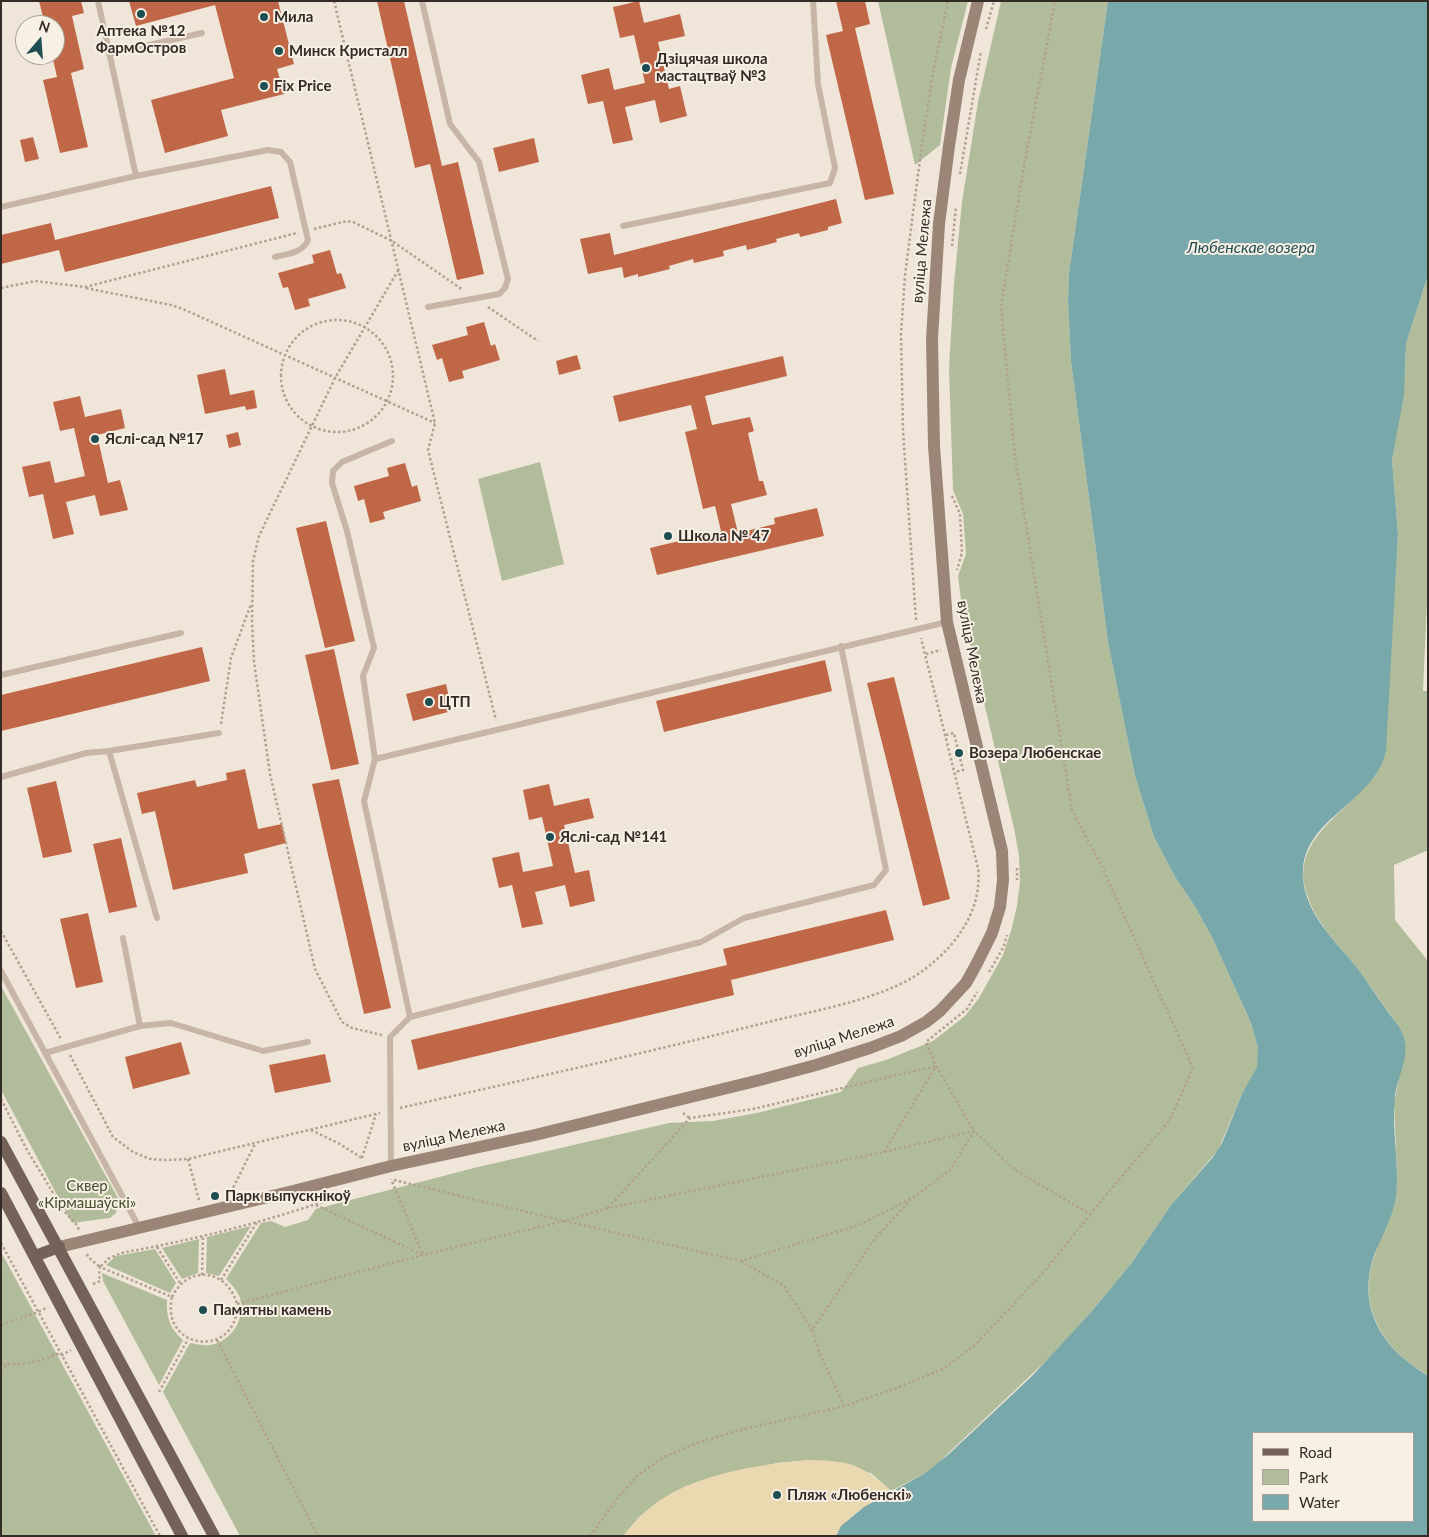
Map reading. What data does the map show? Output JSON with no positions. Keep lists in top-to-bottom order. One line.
{"streets":{"main road":["вуліца Мележа"]},"water":["Любенскае возера"],"parks":["Сквер «Кірмашаўскі»"],"places":["Аптека №12 ФармОстров","Мила","Минск Кристалл","Дзіцячая школа мастацтваў №3","Fix Price","Яслі-сад №17","Школа № 47","ЦТП","Возера Любенскае","Яслі-сад №141","Парк выпускнікоў","Памятны камень","Пляж «Любенскі»"],"legend":["Road","Park","Water"],"north":"top"}
